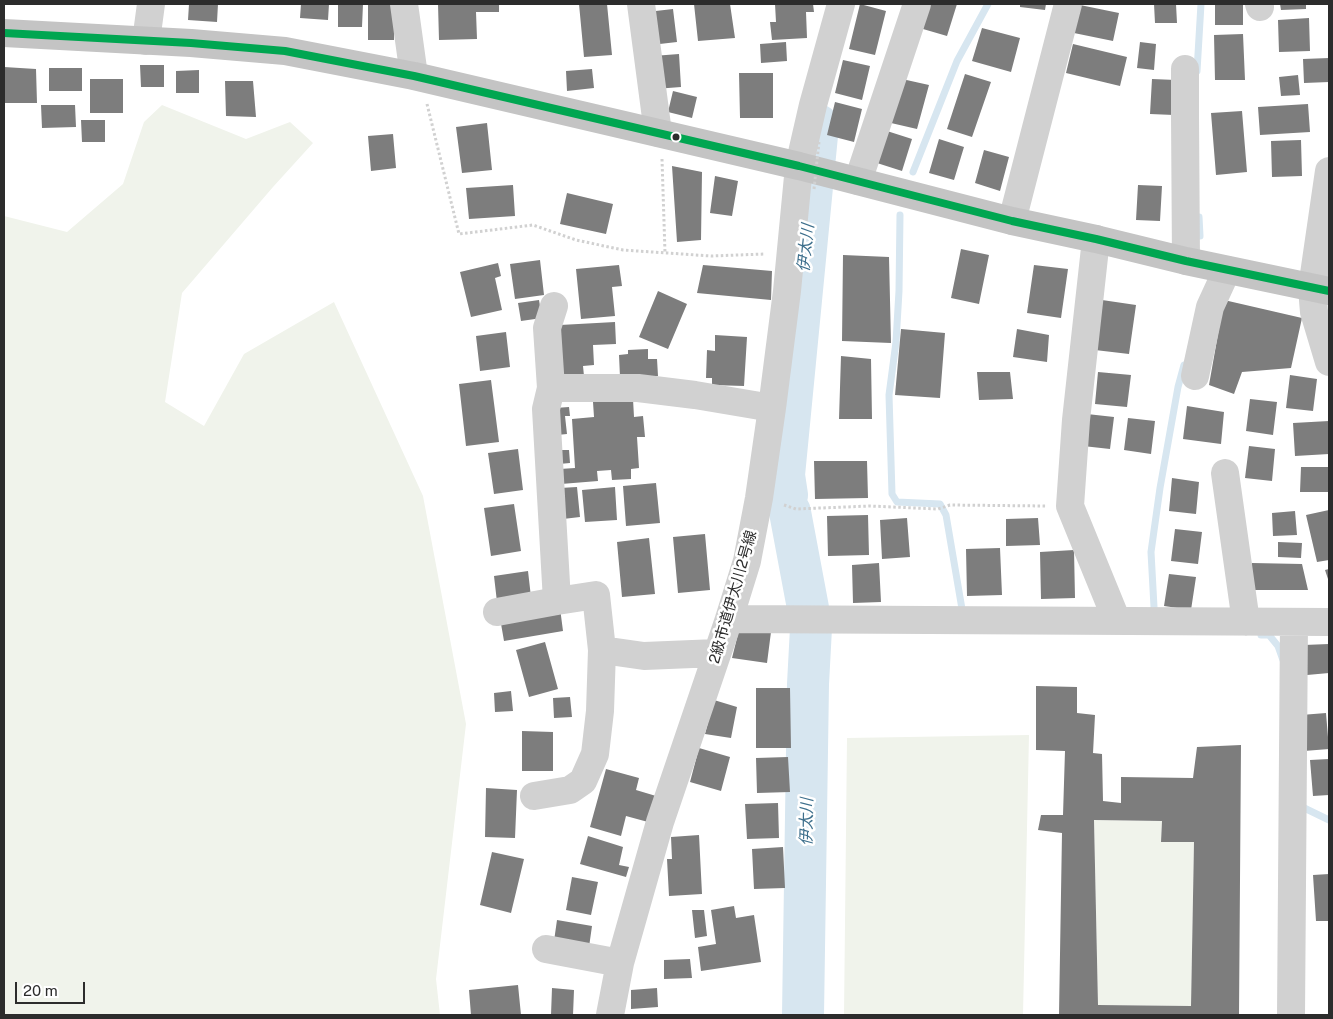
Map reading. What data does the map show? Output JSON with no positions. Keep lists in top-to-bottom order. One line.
{"streets":{"street":["2級市道伊太川2号線"]},"water":["伊太川"],"scale_bar":"20 m"}
